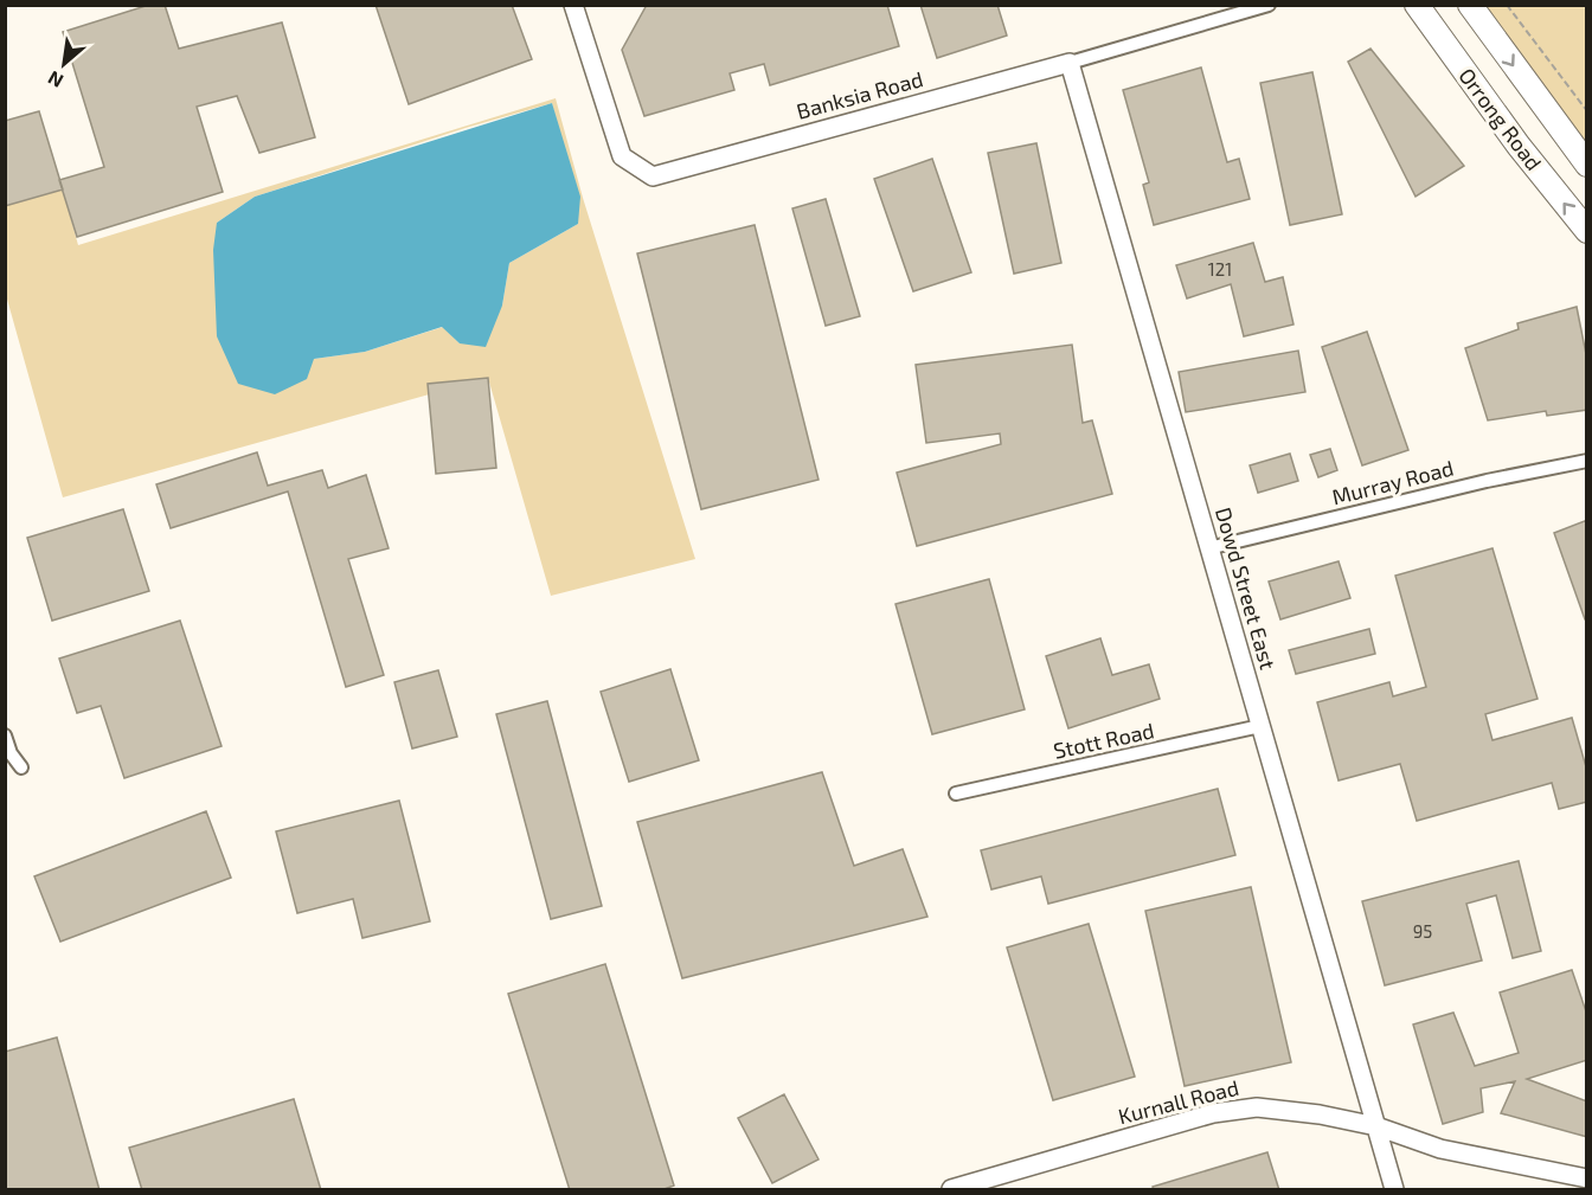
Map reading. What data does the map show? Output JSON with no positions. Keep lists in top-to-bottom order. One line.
{"streets":{"highway":["Orrong Road"],"street":["Banksia Road","Murray Road","Dowd Street East","Stott Road","Kurnall Road"]},"crossings":[["Banksia Road","Dowd Street East"],["Murray Road","Dowd Street East"],["Dowd Street East","Stott Road"],["Dowd Street East","Kurnall Road"]],"house_numbers":["121","95"],"north":"bottom left"}
